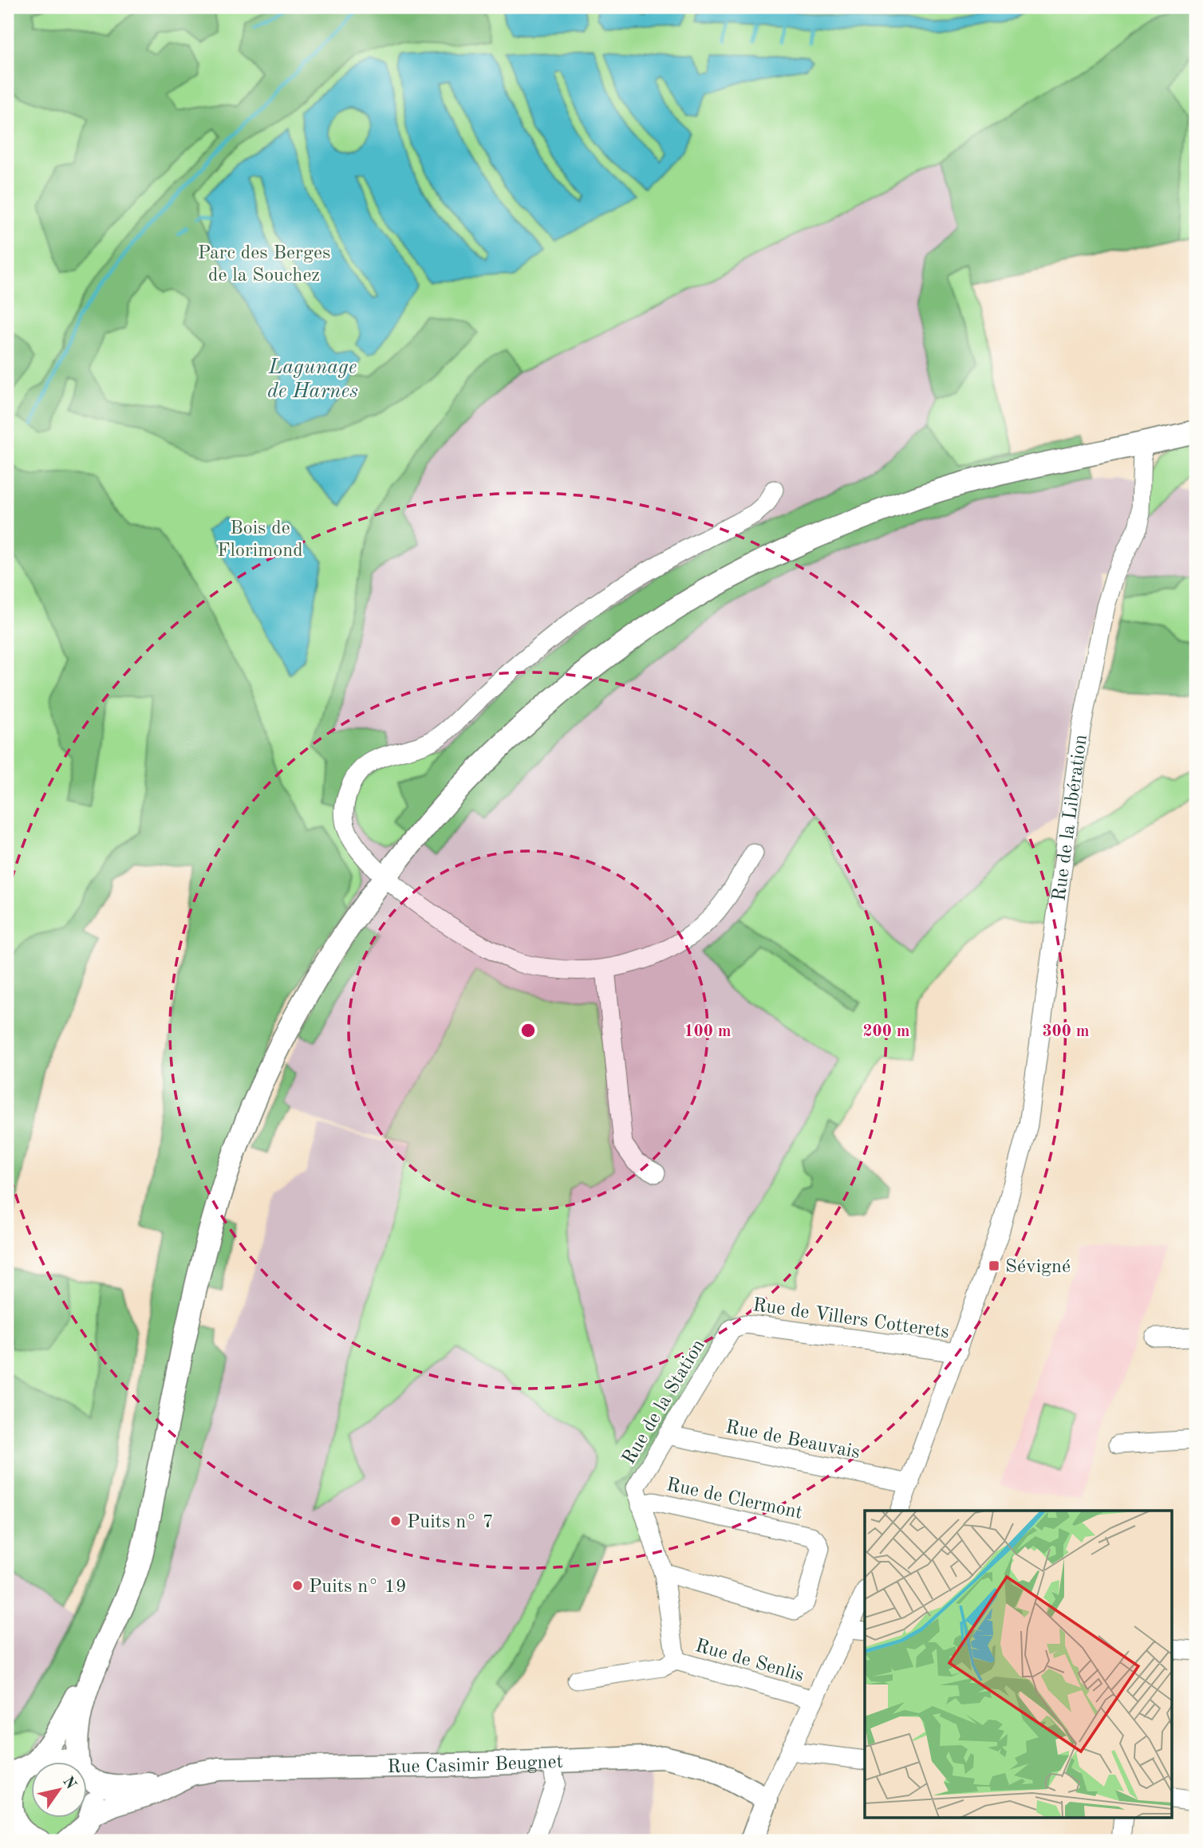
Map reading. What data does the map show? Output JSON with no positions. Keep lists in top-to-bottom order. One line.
{"streets":{"main road":["Rue Casimir Beugnet"],"street":["Rue de la Libération","Rue de Villers Cotterets","Rue de la Station","Rue de Beauvais","Rue de Clermont","Rue de Senlis"]},"crossings":[["Rue de la Libération","Rue de Villers Cotterets"],["Rue de la Libération","Rue de Beauvais"],["Rue de Villers Cotterets","Rue de la Station"],["Rue de la Station","Rue de Beauvais"],["Rue de la Station","Rue de Clermont"],["Rue de la Station","Rue de Senlis"]],"water":["Lagunage de Harnes"],"parks":["Parc des Berges de la Souchez","Bois de Florimond"],"places":{"transit":["Sévigné"],"other":["Puits n° 7","Puits n° 19"]},"north":"top right","rings":["100 m","200 m","300 m"]}
